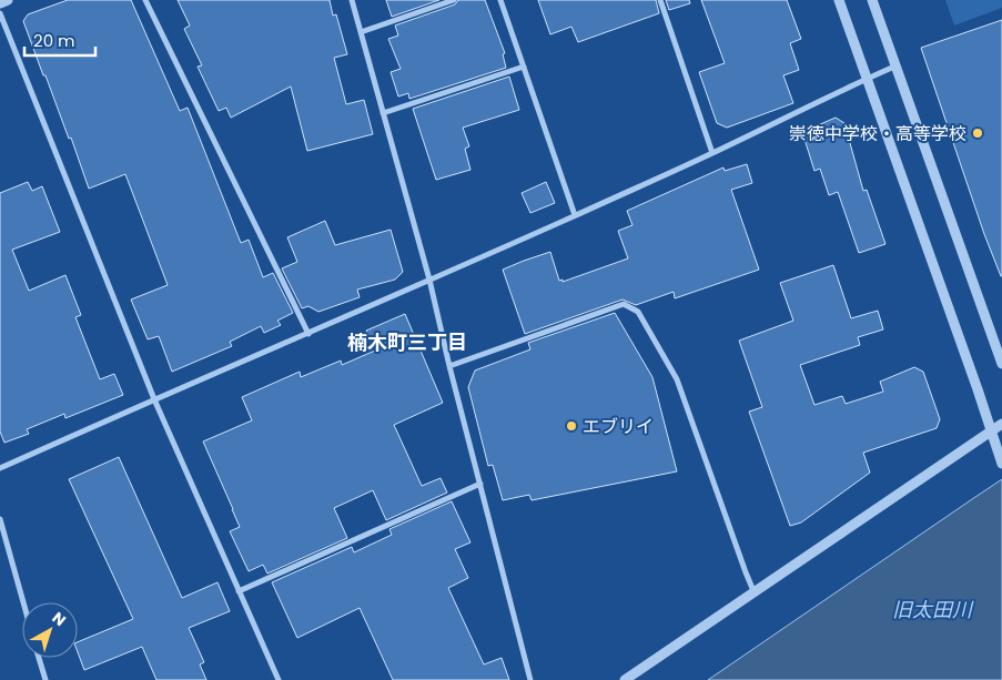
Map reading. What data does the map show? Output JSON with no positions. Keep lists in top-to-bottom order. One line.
{"districts":["楠木町三丁目"],"water":["旧太田川"],"places":["崇徳中学校・高等学校","エブリイ"],"scale_bar":"20 m","north":"top right"}
